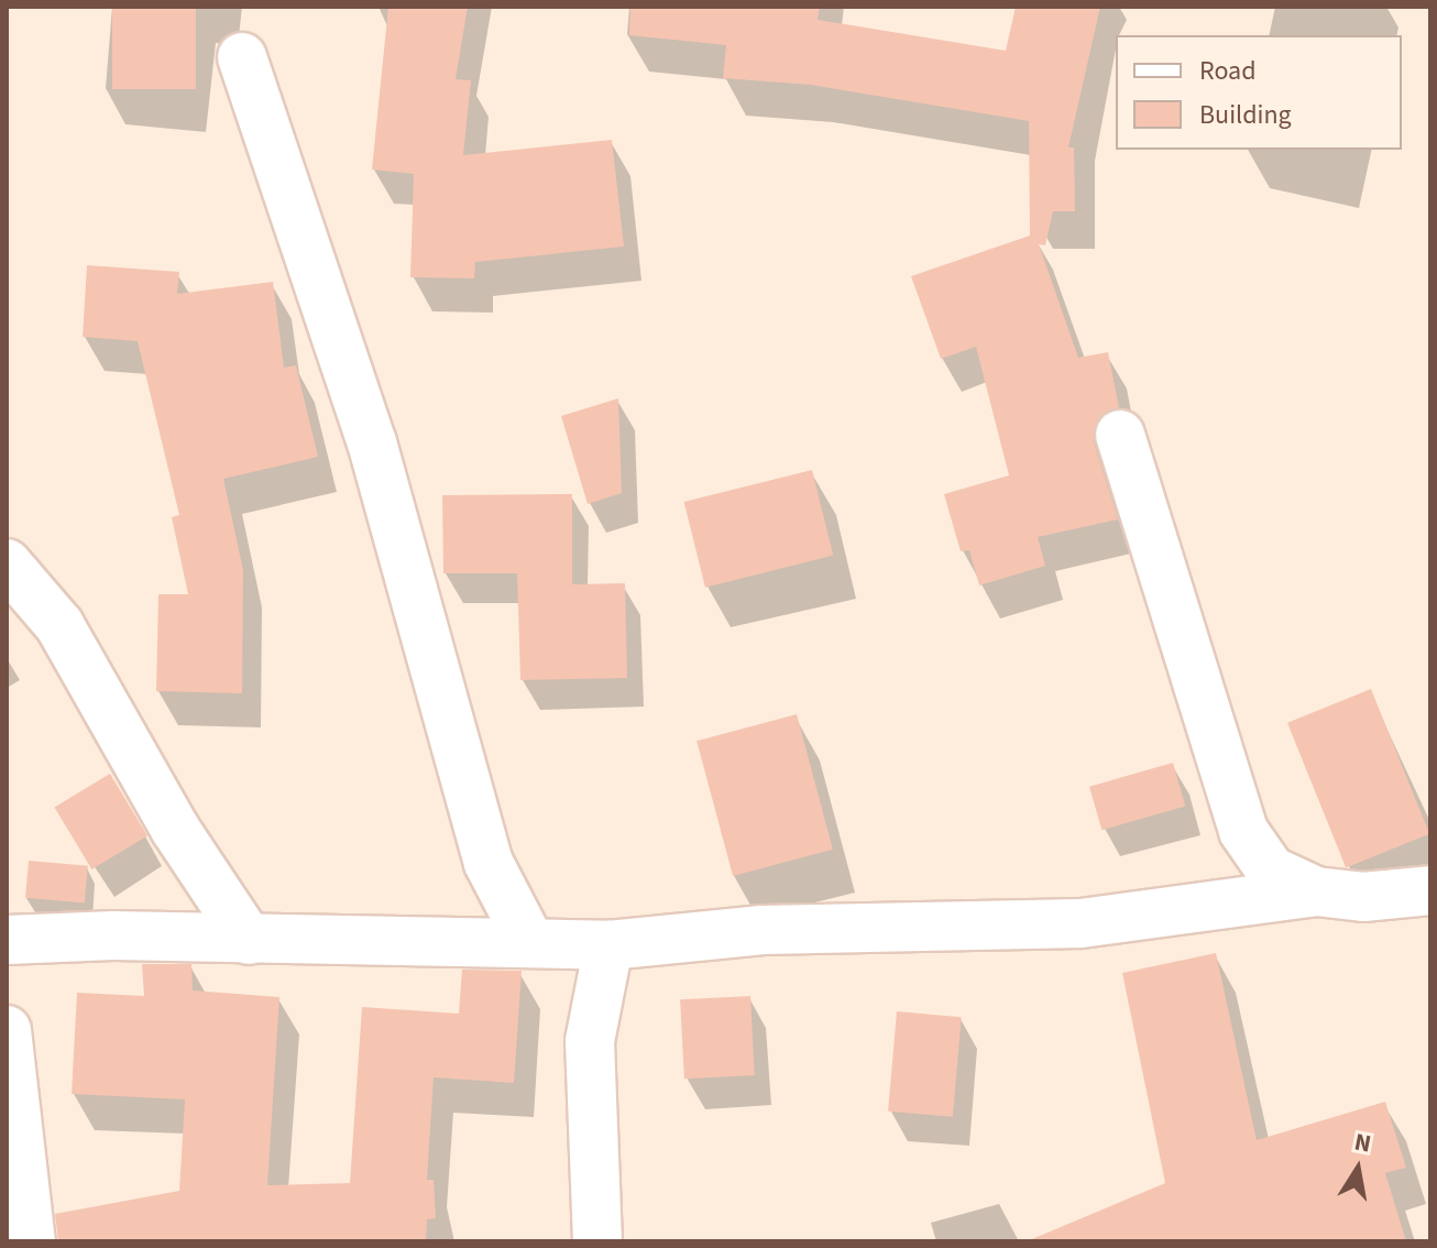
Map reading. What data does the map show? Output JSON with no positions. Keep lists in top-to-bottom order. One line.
{"legend":["Road","Building"],"north":"top"}
